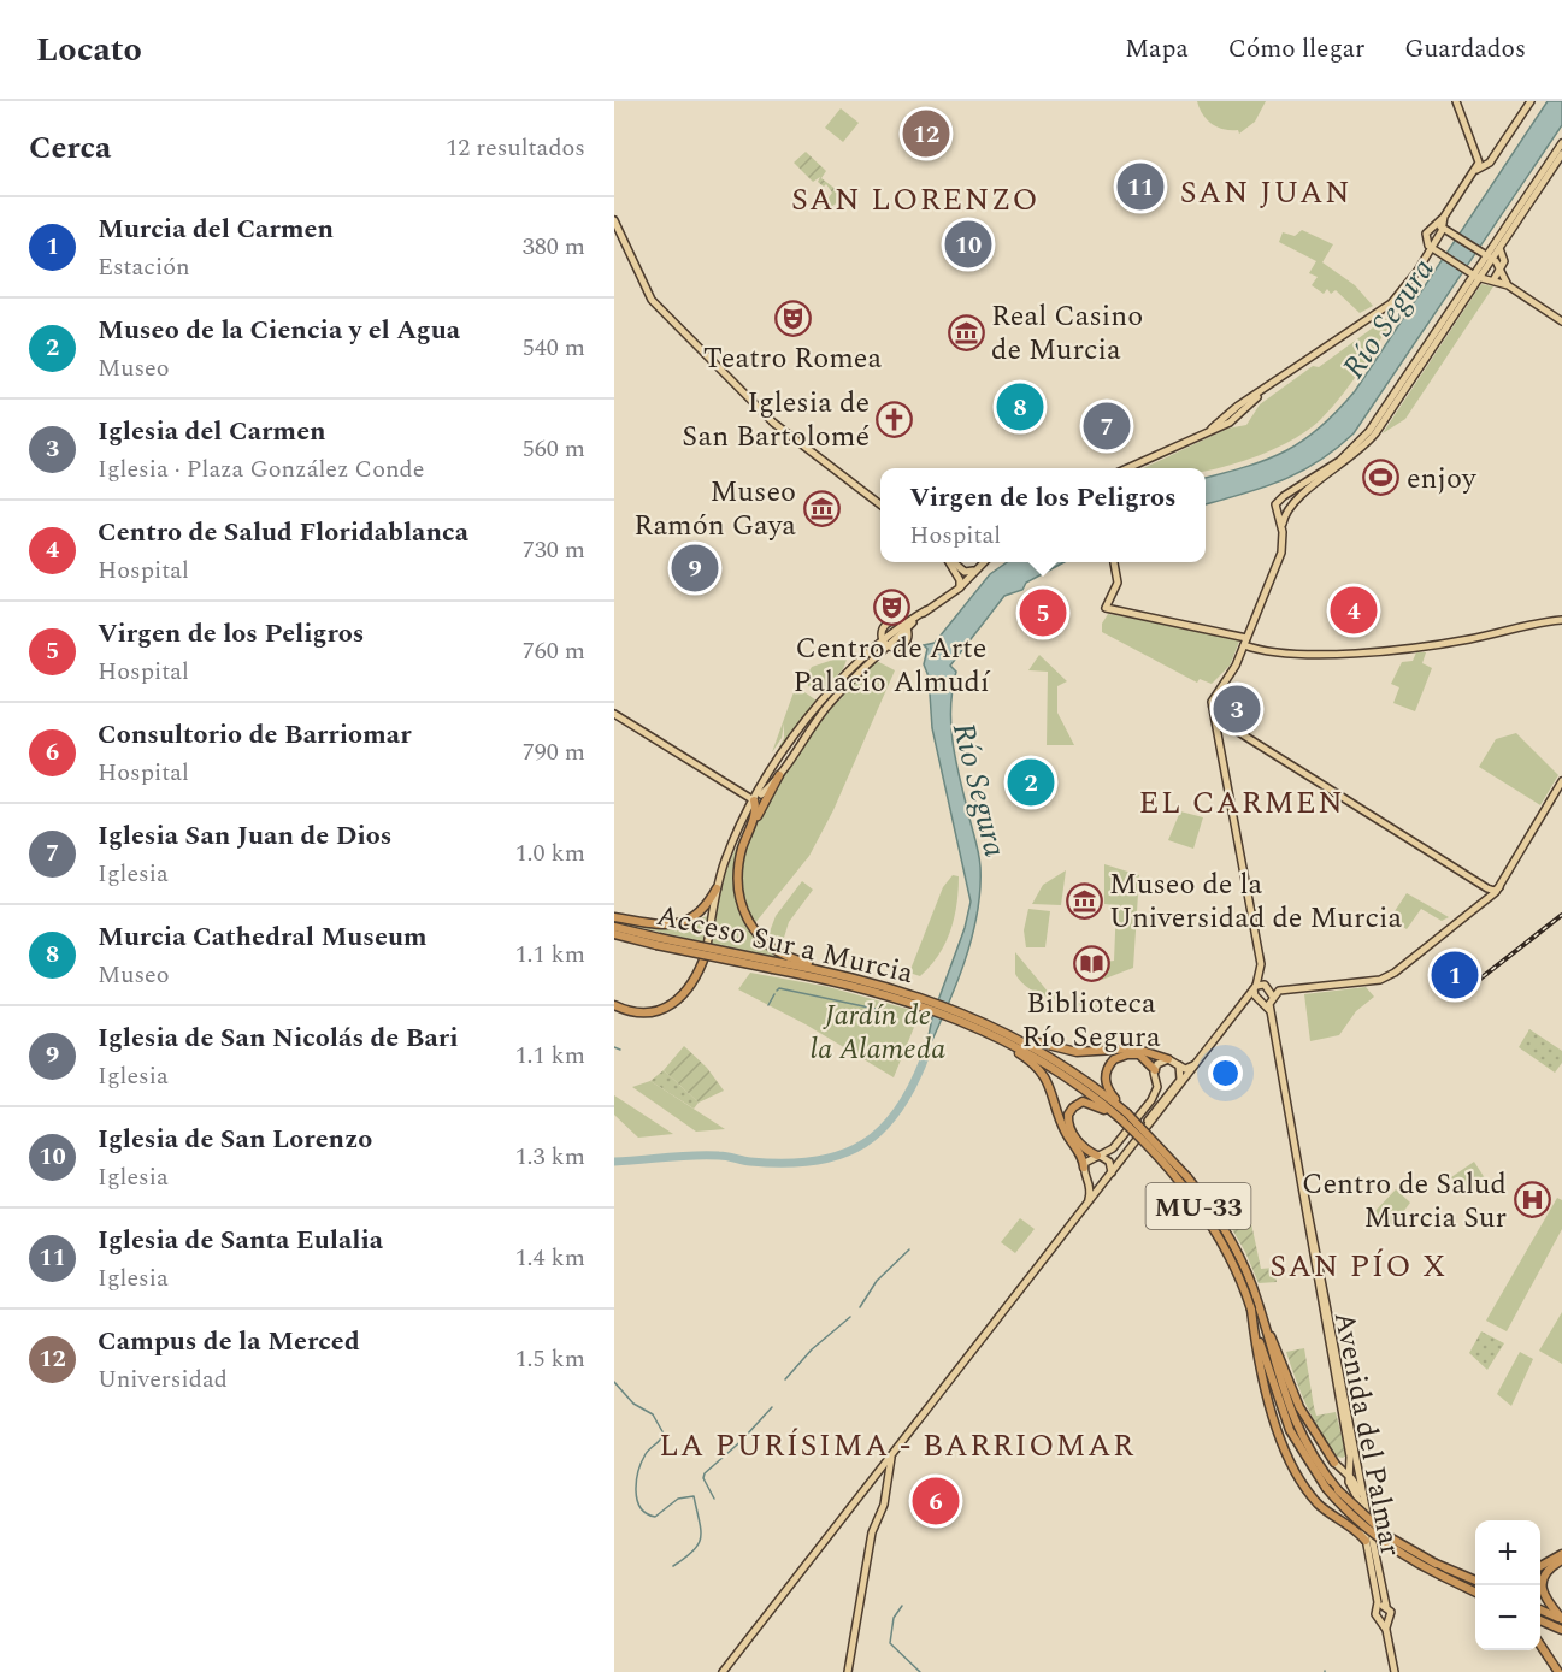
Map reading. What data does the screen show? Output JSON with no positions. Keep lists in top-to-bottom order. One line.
{"streets":{"highway":["Acceso Sur a Murcia","MU-33"],"main road":["Avenida del Palmar"]},"districts":["SAN JUAN","SAN LORENZO","EL CARMEN","SAN PÍO X","LA PURÍSIMA - BARRIOMAR"],"water":["Río Segura"],"parks":["Jardín de la Alameda"],"places":{"theatre":["Teatro Romea","Centro de Arte Palacio Almudí"],"museum":["Real Casino de Murcia","Museo Ramón Gaya","Museo de la Universidad de Murcia"],"church":["Iglesia de San Bartolomé"],"sports":["enjoy"],"library":["Biblioteca Río Segura"],"hospital":["Centro de Salud Murcia Sur"]},"page":{"header":"Locato","nav":["Mapa","Cómo llegar","Guardados"],"heading":["Cerca","12 resultados"],"pins":["12","11","10","8","7","9","4","5","3","2","1","6"],"list":[{"mark":"1","name":"Murcia del Carmen","note":"Estación","value":"380 m"},{"mark":"2","name":"Museo de la Ciencia y el Agua","note":"Museo","value":"540 m"},{"mark":"3","name":"Iglesia del Carmen","note":"Iglesia · Plaza González Conde","value":"560 m"},{"mark":"4","name":"Centro de Salud Floridablanca","note":"Hospital","value":"730 m"},{"mark":"5","name":"Virgen de los Peligros","note":"Hospital","value":"760 m"},{"mark":"6","name":"Consultorio de Barriomar","note":"Hospital","value":"790 m"},{"mark":"7","name":"Iglesia San Juan de Dios","note":"Iglesia","value":"1.0 km"},{"mark":"8","name":"Murcia Cathedral Museum","note":"Museo","value":"1.1 km"},{"mark":"9","name":"Iglesia de San Nicolás de Bari","note":"Iglesia","value":"1.1 km"},{"mark":"10","name":"Iglesia de San Lorenzo","note":"Iglesia","value":"1.3 km"},{"mark":"11","name":"Iglesia de Santa Eulalia","note":"Iglesia","value":"1.4 km"},{"mark":"12","name":"Campus de la Merced","note":"Universidad","value":"1.5 km"}],"popup":["Virgen de los Peligros","Hospital"],"map_buttons":["+","−"]}}
